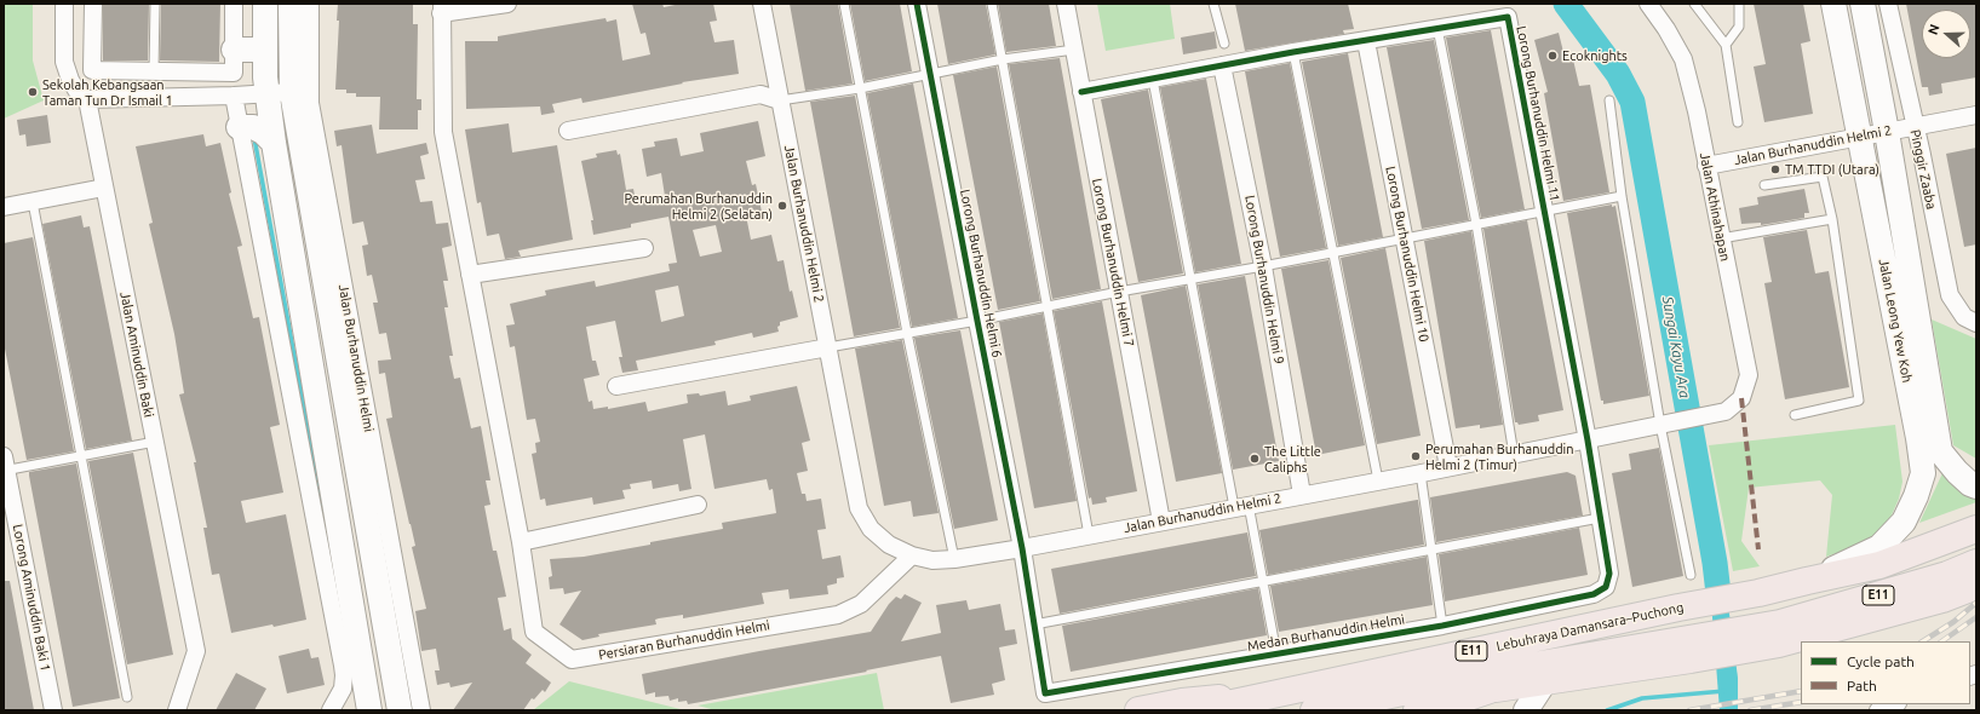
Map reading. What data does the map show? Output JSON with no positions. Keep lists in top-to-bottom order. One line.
{"streets":{"highway":["E11","Lebuhraya Damansara–Puchong"],"main road":["Jalan Leong Yew Koh","Jalan Burhanuddin Helmi"],"street":["Lorong Burhanuddin Helmi 11","Jalan Burhanuddin Helmi 2","Pinggir Zaaba","Jalan Athinahapan","Lorong Burhanuddin Helmi 10","Lorong Burhanuddin Helmi 7","Lorong Burhanuddin Helmi 6","Lorong Burhanuddin Helmi 9","Jalan Aminuddin Baki","Lorong Aminuddin Baki 1","Medan Burhanuddin Helmi","Persiaran Burhanuddin Helmi"]},"crossings":[["Lorong Burhanuddin Helmi 11","Jalan Burhanuddin Helmi 2"],["Lorong Burhanuddin Helmi 11","Lorong Burhanuddin Helmi 10"],["Lorong Burhanuddin Helmi 11","Lorong Burhanuddin Helmi 7"],["Lorong Burhanuddin Helmi 11","Lorong Burhanuddin Helmi 9"],["Lorong Burhanuddin Helmi 11","Medan Burhanuddin Helmi"],["Jalan Burhanuddin Helmi 2","Pinggir Zaaba"],["Jalan Burhanuddin Helmi 2","Jalan Athinahapan"],["Jalan Burhanuddin Helmi 2","Lorong Burhanuddin Helmi 10"],["Jalan Burhanuddin Helmi 2","Lorong Burhanuddin Helmi 7"],["Jalan Burhanuddin Helmi 2","Lorong Burhanuddin Helmi 6"],["Jalan Burhanuddin Helmi 2","Lorong Burhanuddin Helmi 9"],["Jalan Burhanuddin Helmi 2","Jalan Leong Yew Koh"],["Jalan Burhanuddin Helmi 2","Medan Burhanuddin Helmi"],["Jalan Burhanuddin Helmi 2","Persiaran Burhanuddin Helmi"],["Lorong Burhanuddin Helmi 6","Medan Burhanuddin Helmi"],["Jalan Leong Yew Koh","Lebuhraya Damansara–Puchong"]],"water":["Sungai Kayu Ara"],"places":["Ecoknights","Sekolah Kebangsaan Taman Tun Dr Ismail 1","TM TTDI (Utara)","Perumahan Burhanuddin Helmi 2 (Selatan)","Perumahan Burhanuddin Helmi 2 (Timur)","The Little Caliphs"],"legend":["Cycle path","Path"],"north":"left"}
